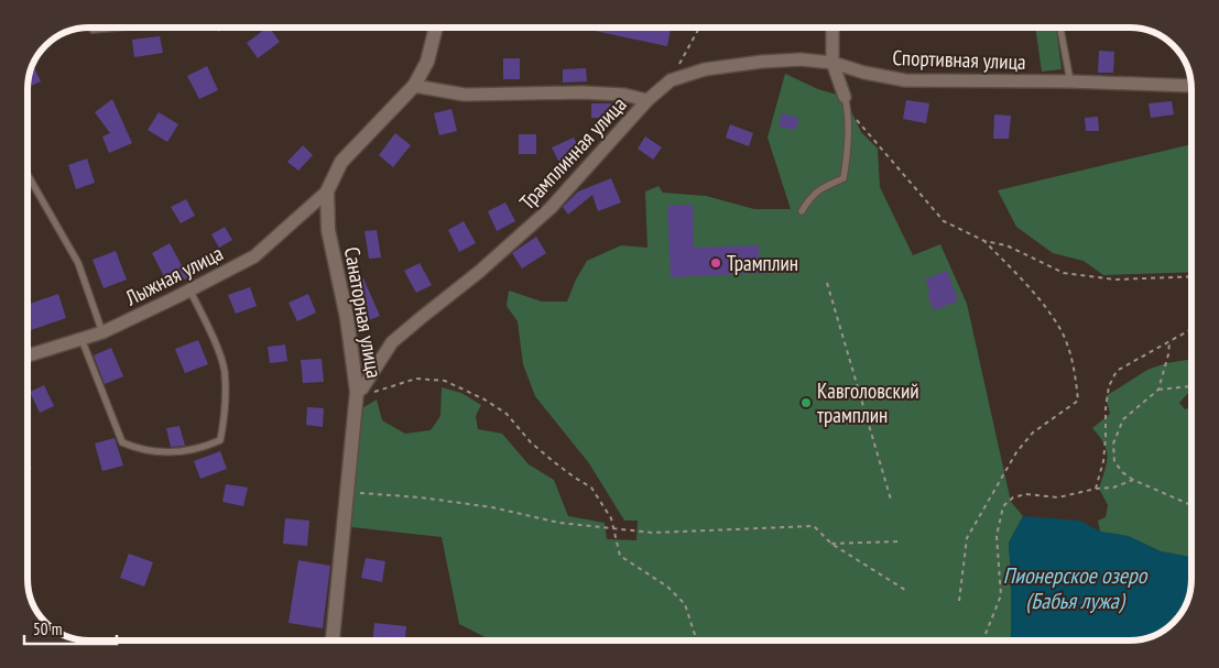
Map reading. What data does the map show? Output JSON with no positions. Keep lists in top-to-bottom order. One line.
{"streets":{"street":["Спортивная улица","Трамплинная улица","Лыжная улица","Санаторная улица"]},"crossings":[["Спортивная улица","Трамплинная улица"],["Трамплинная улица","Санаторная улица"],["Лыжная улица","Санаторная улица"]],"water":["Пионерское озеро (Бабья лужа)"],"places":["Трамплин","Кавголовский трамплин"],"scale_bar":"50 m"}
